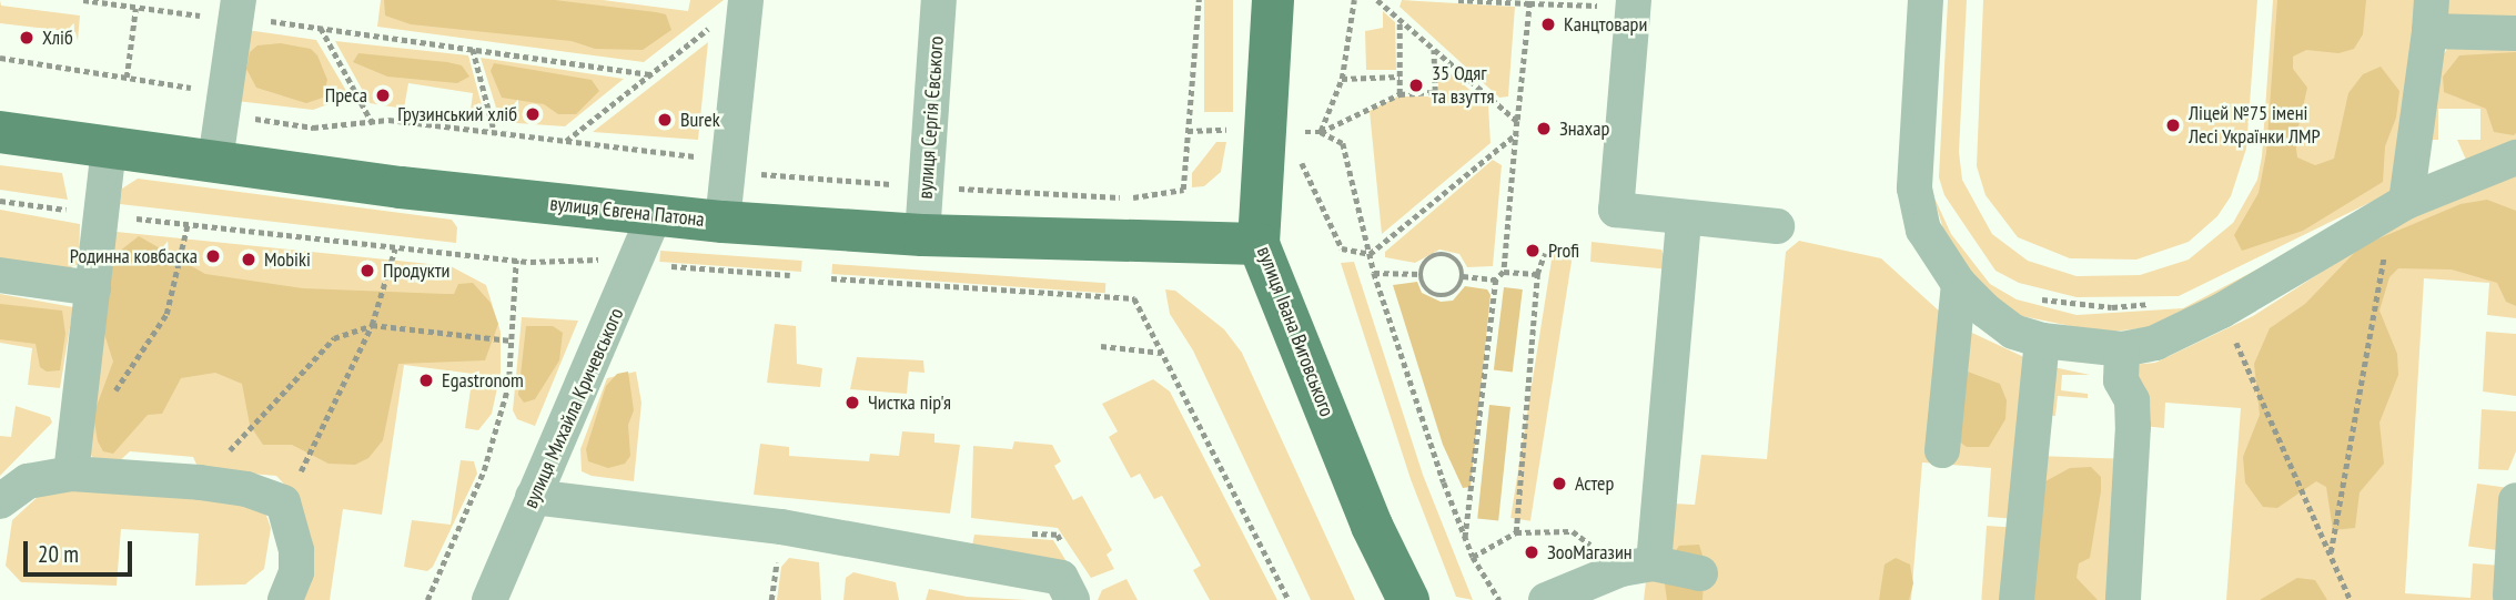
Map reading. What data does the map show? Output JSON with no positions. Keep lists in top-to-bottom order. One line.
{"streets":{"main road":["вулиця Євгена Патона","вулиця Івана Виговського"],"street":["вулиця Сергія Євського","вулиця Михайла Кричевського"]},"crossings":[["вулиця Сергія Євського","вулиця Євгена Патона"],["вулиця Євгена Патона","вулиця Івана Виговського"],["вулиця Євгена Патона","вулиця Михайла Кричевського"]],"places":["Канцтовари","Хліб","35 Одяг та взуття","Преса","Грузинський хліб","Burek","Ліцей №75 імені Лесі Українки ЛМР","Знахар","Profi","Родинна ковбаска","Mobiki","Продукти","Egastronom","Чистка пір'я","Астер","ЗооМагазин"],"scale_bar":"20 m"}
